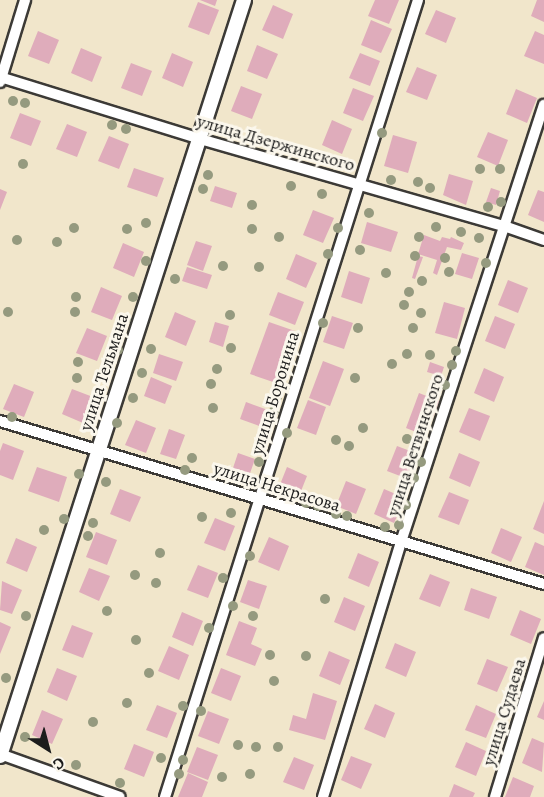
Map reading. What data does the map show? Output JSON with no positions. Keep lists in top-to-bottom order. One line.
{"streets":{"street":["улица Дзержинского","улица Тельмана","улица Боронина","улица Ветвинского","улица Некрасова","улица Судаева"]},"crossings":[["улица Дзержинского","улица Тельмана"],["улица Дзержинского","улица Боронина"],["улица Дзержинского","улица Ветвинского"],["улица Тельмана","улица Некрасова"],["улица Боронина","улица Некрасова"],["улица Ветвинского","улица Некрасова"]],"north":"bottom right"}
